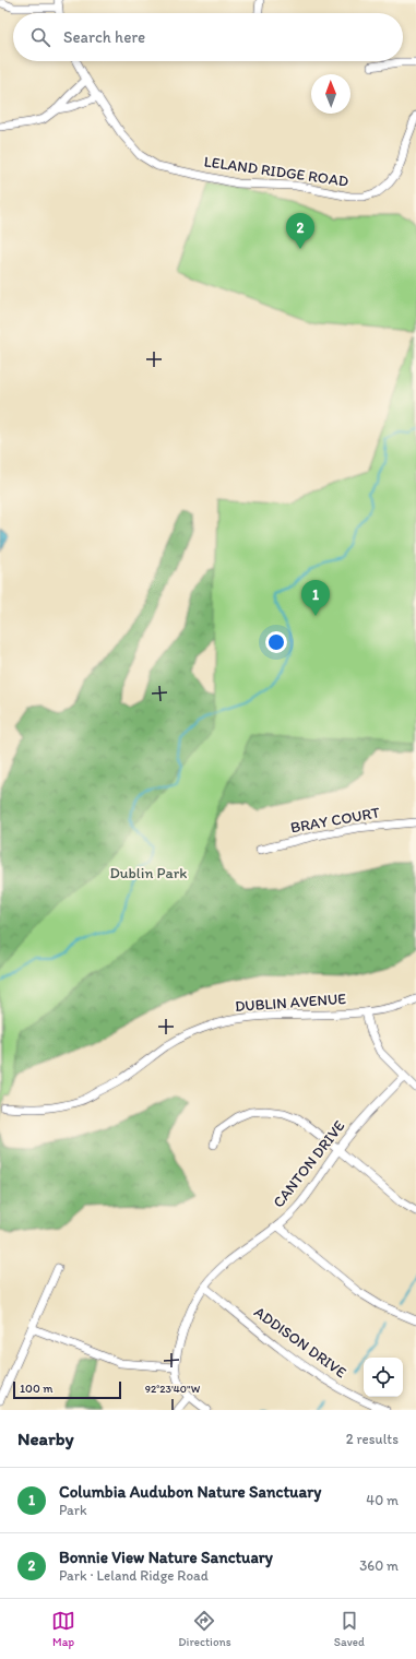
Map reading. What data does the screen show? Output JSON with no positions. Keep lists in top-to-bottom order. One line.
{"streets":{"street":["LELAND RIDGE ROAD","BRAY COURT","DUBLIN AVENUE","CANTON DRIVE","ADDISON DRIVE"]},"crossings":[["CANTON DRIVE","ADDISON DRIVE"]],"parks":["Dublin Park"],"scale_bar":"100 m","north":"top","page":{"search":"Search here","pins":["2","1"],"scale":"100 m","heading":["Nearby","2 results"],"list":[{"mark":"1","name":"Columbia Audubon Nature Sanctuary","note":"Park","value":"40 m"},{"mark":"2","name":"Bonnie View Nature Sanctuary","note":"Park · Leland Ridge Road","value":"360 m"}],"nav":["Map","Directions","Saved"]},"coordinates":["92°23'40\"W"]}
